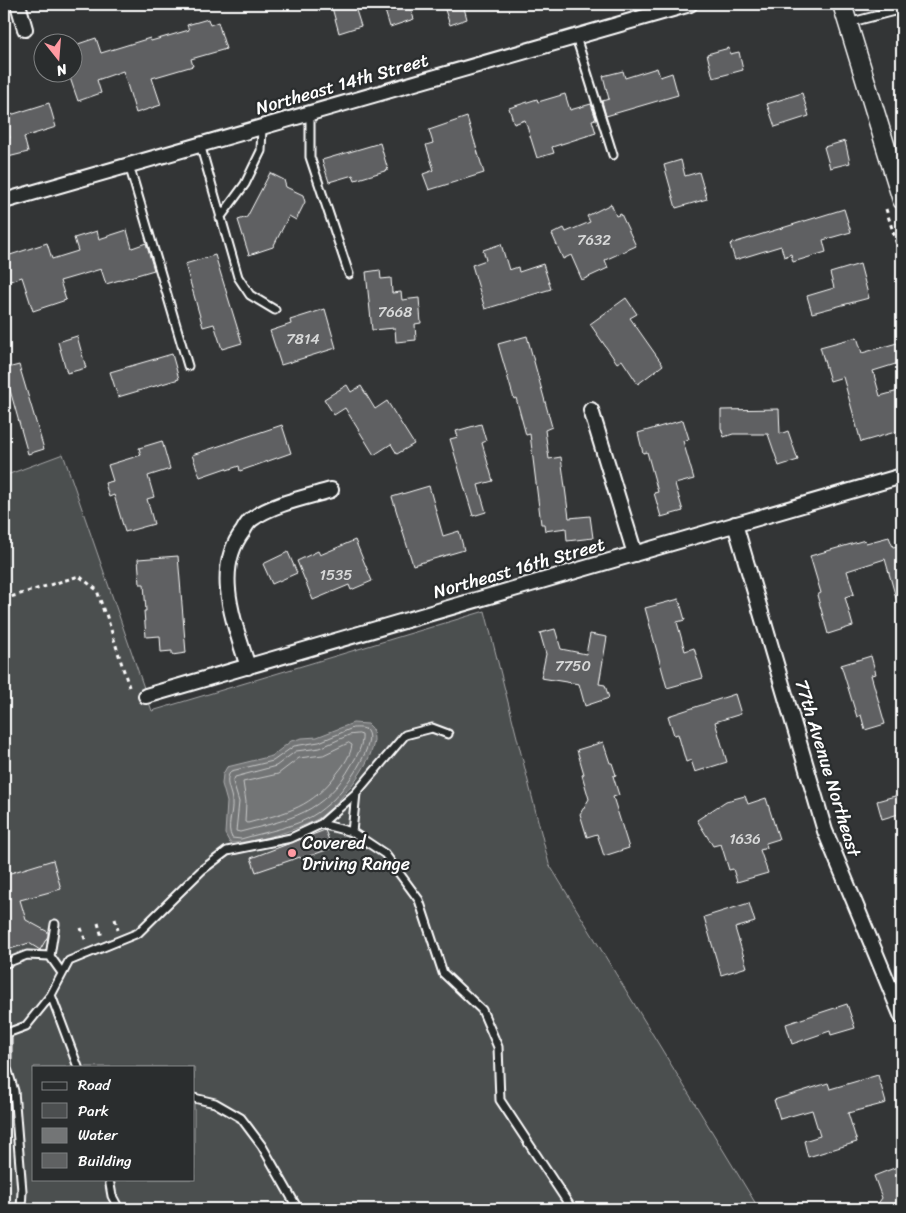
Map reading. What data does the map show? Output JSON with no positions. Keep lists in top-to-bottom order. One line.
{"streets":{"street":["Northeast 14th Street","Northeast 16th Street","77th Avenue Northeast"]},"crossings":[["Northeast 16th Street","77th Avenue Northeast"]],"places":["Covered Driving Range"],"house_numbers":["7632","7668","7814","1535","7750","1636"],"legend":["Road","Park","Water","Building"],"north":"bottom"}
